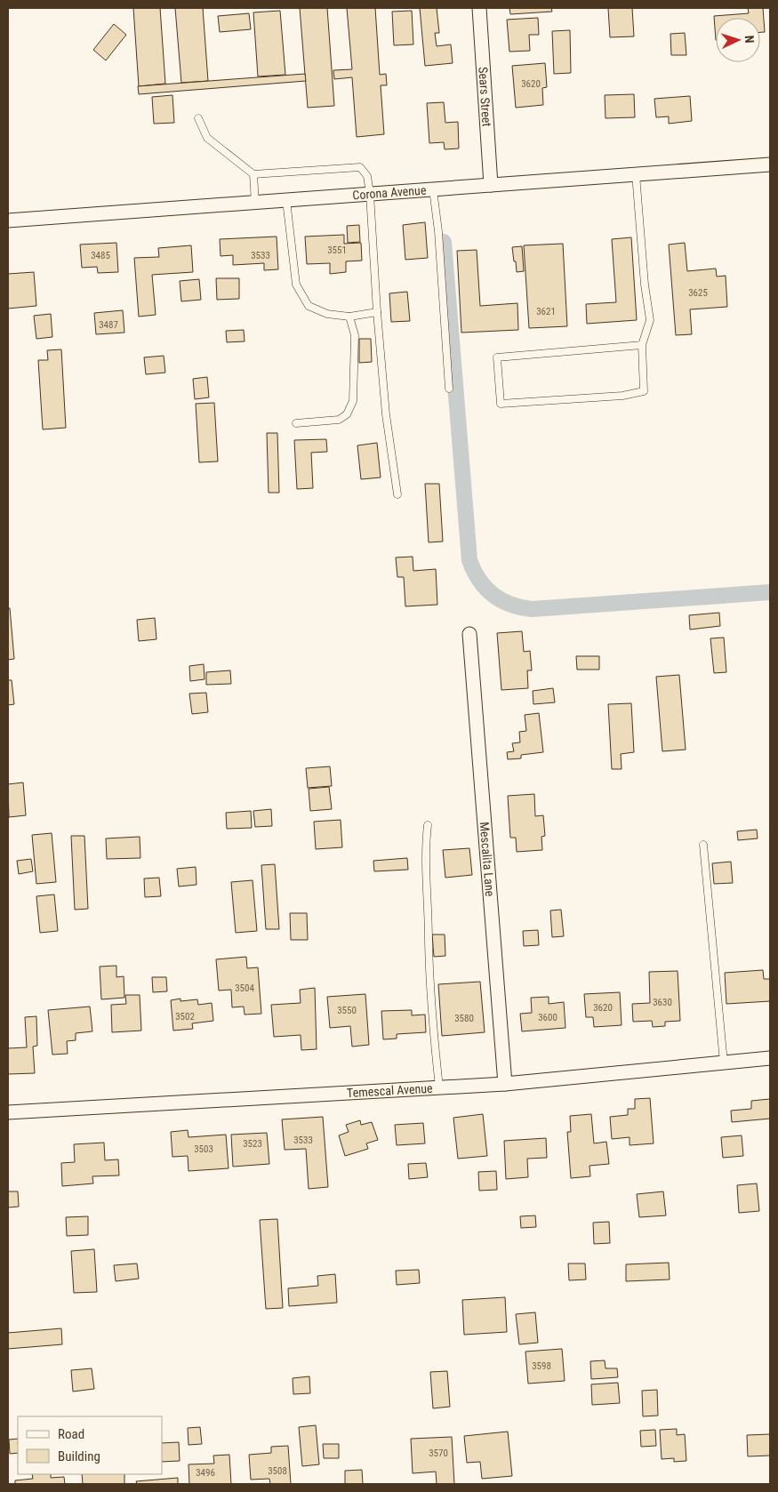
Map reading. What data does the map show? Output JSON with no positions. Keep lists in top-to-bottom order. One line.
{"streets":{"street":["Sears Street","Corona Avenue","Mescalita Lane","Temescal Avenue"]},"crossings":[["Sears Street","Corona Avenue"],["Mescalita Lane","Temescal Avenue"]],"house_numbers":["3620","3551","3485","3533","3625","3621","3487","3504","3630","3620","3550","3502","3600","3580","3533","3523","3503","3598","3570","3508","3496"],"legend":["Road","Building"],"north":"right"}
